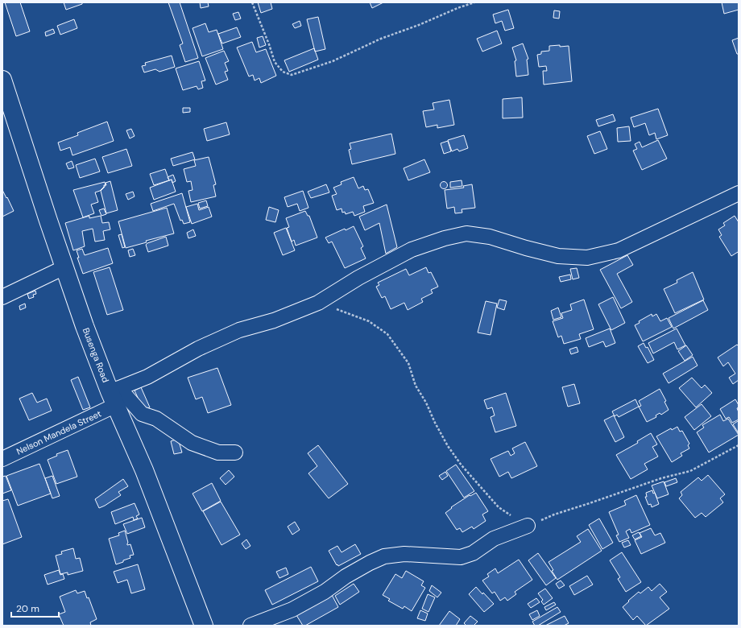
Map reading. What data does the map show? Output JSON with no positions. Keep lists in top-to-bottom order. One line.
{"streets":{"street":["Busenga Road","Nelson Mandela Street"]},"crossings":[["Busenga Road","Nelson Mandela Street"]],"scale_bar":"20 m"}
